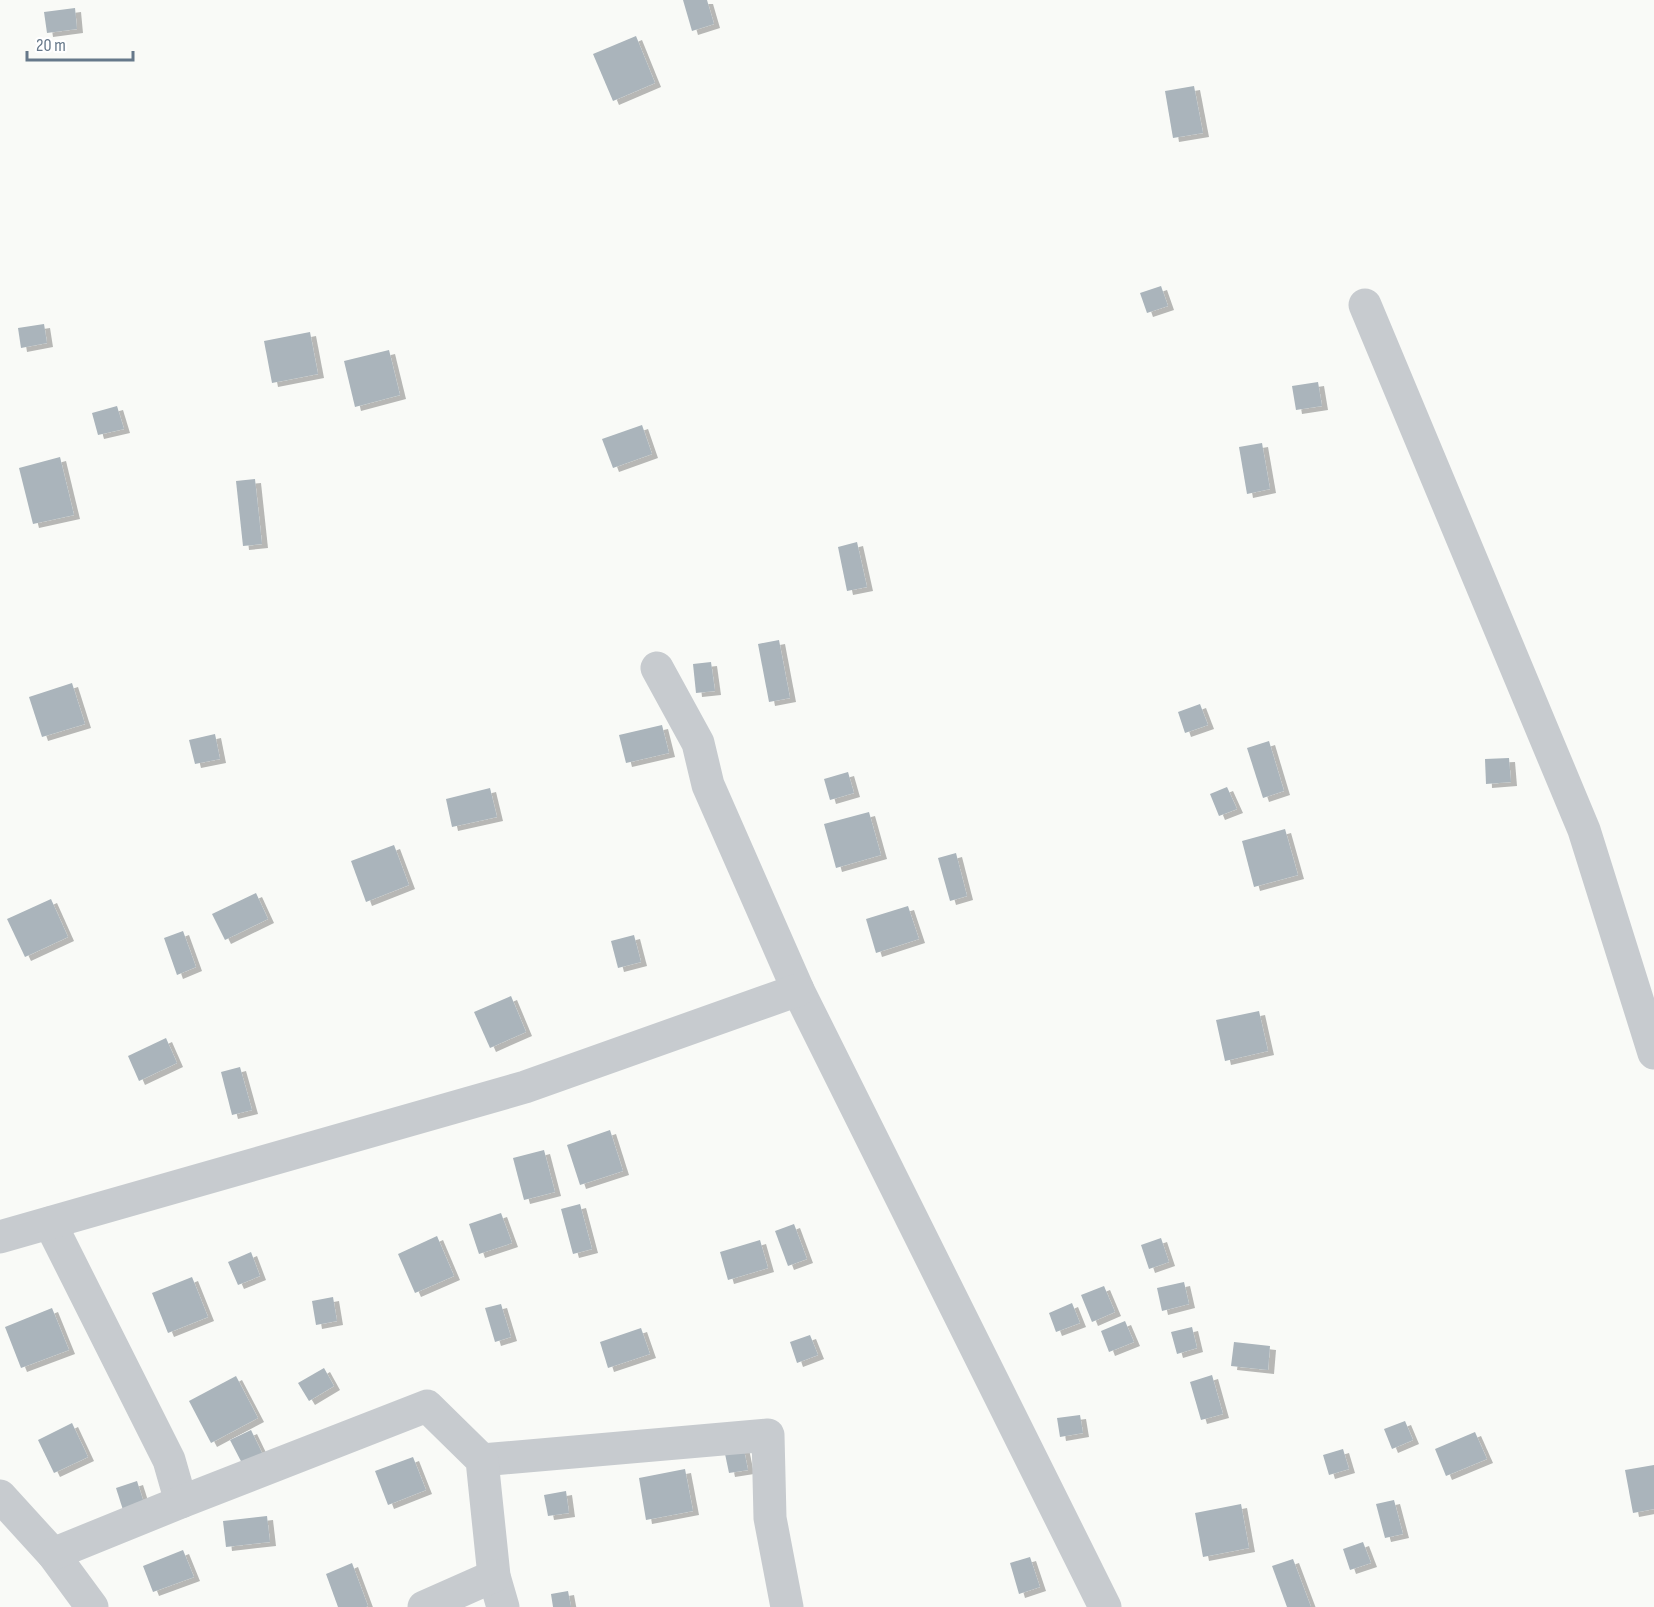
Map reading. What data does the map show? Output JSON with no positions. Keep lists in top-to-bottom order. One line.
{"scale_bar":"20 m"}
